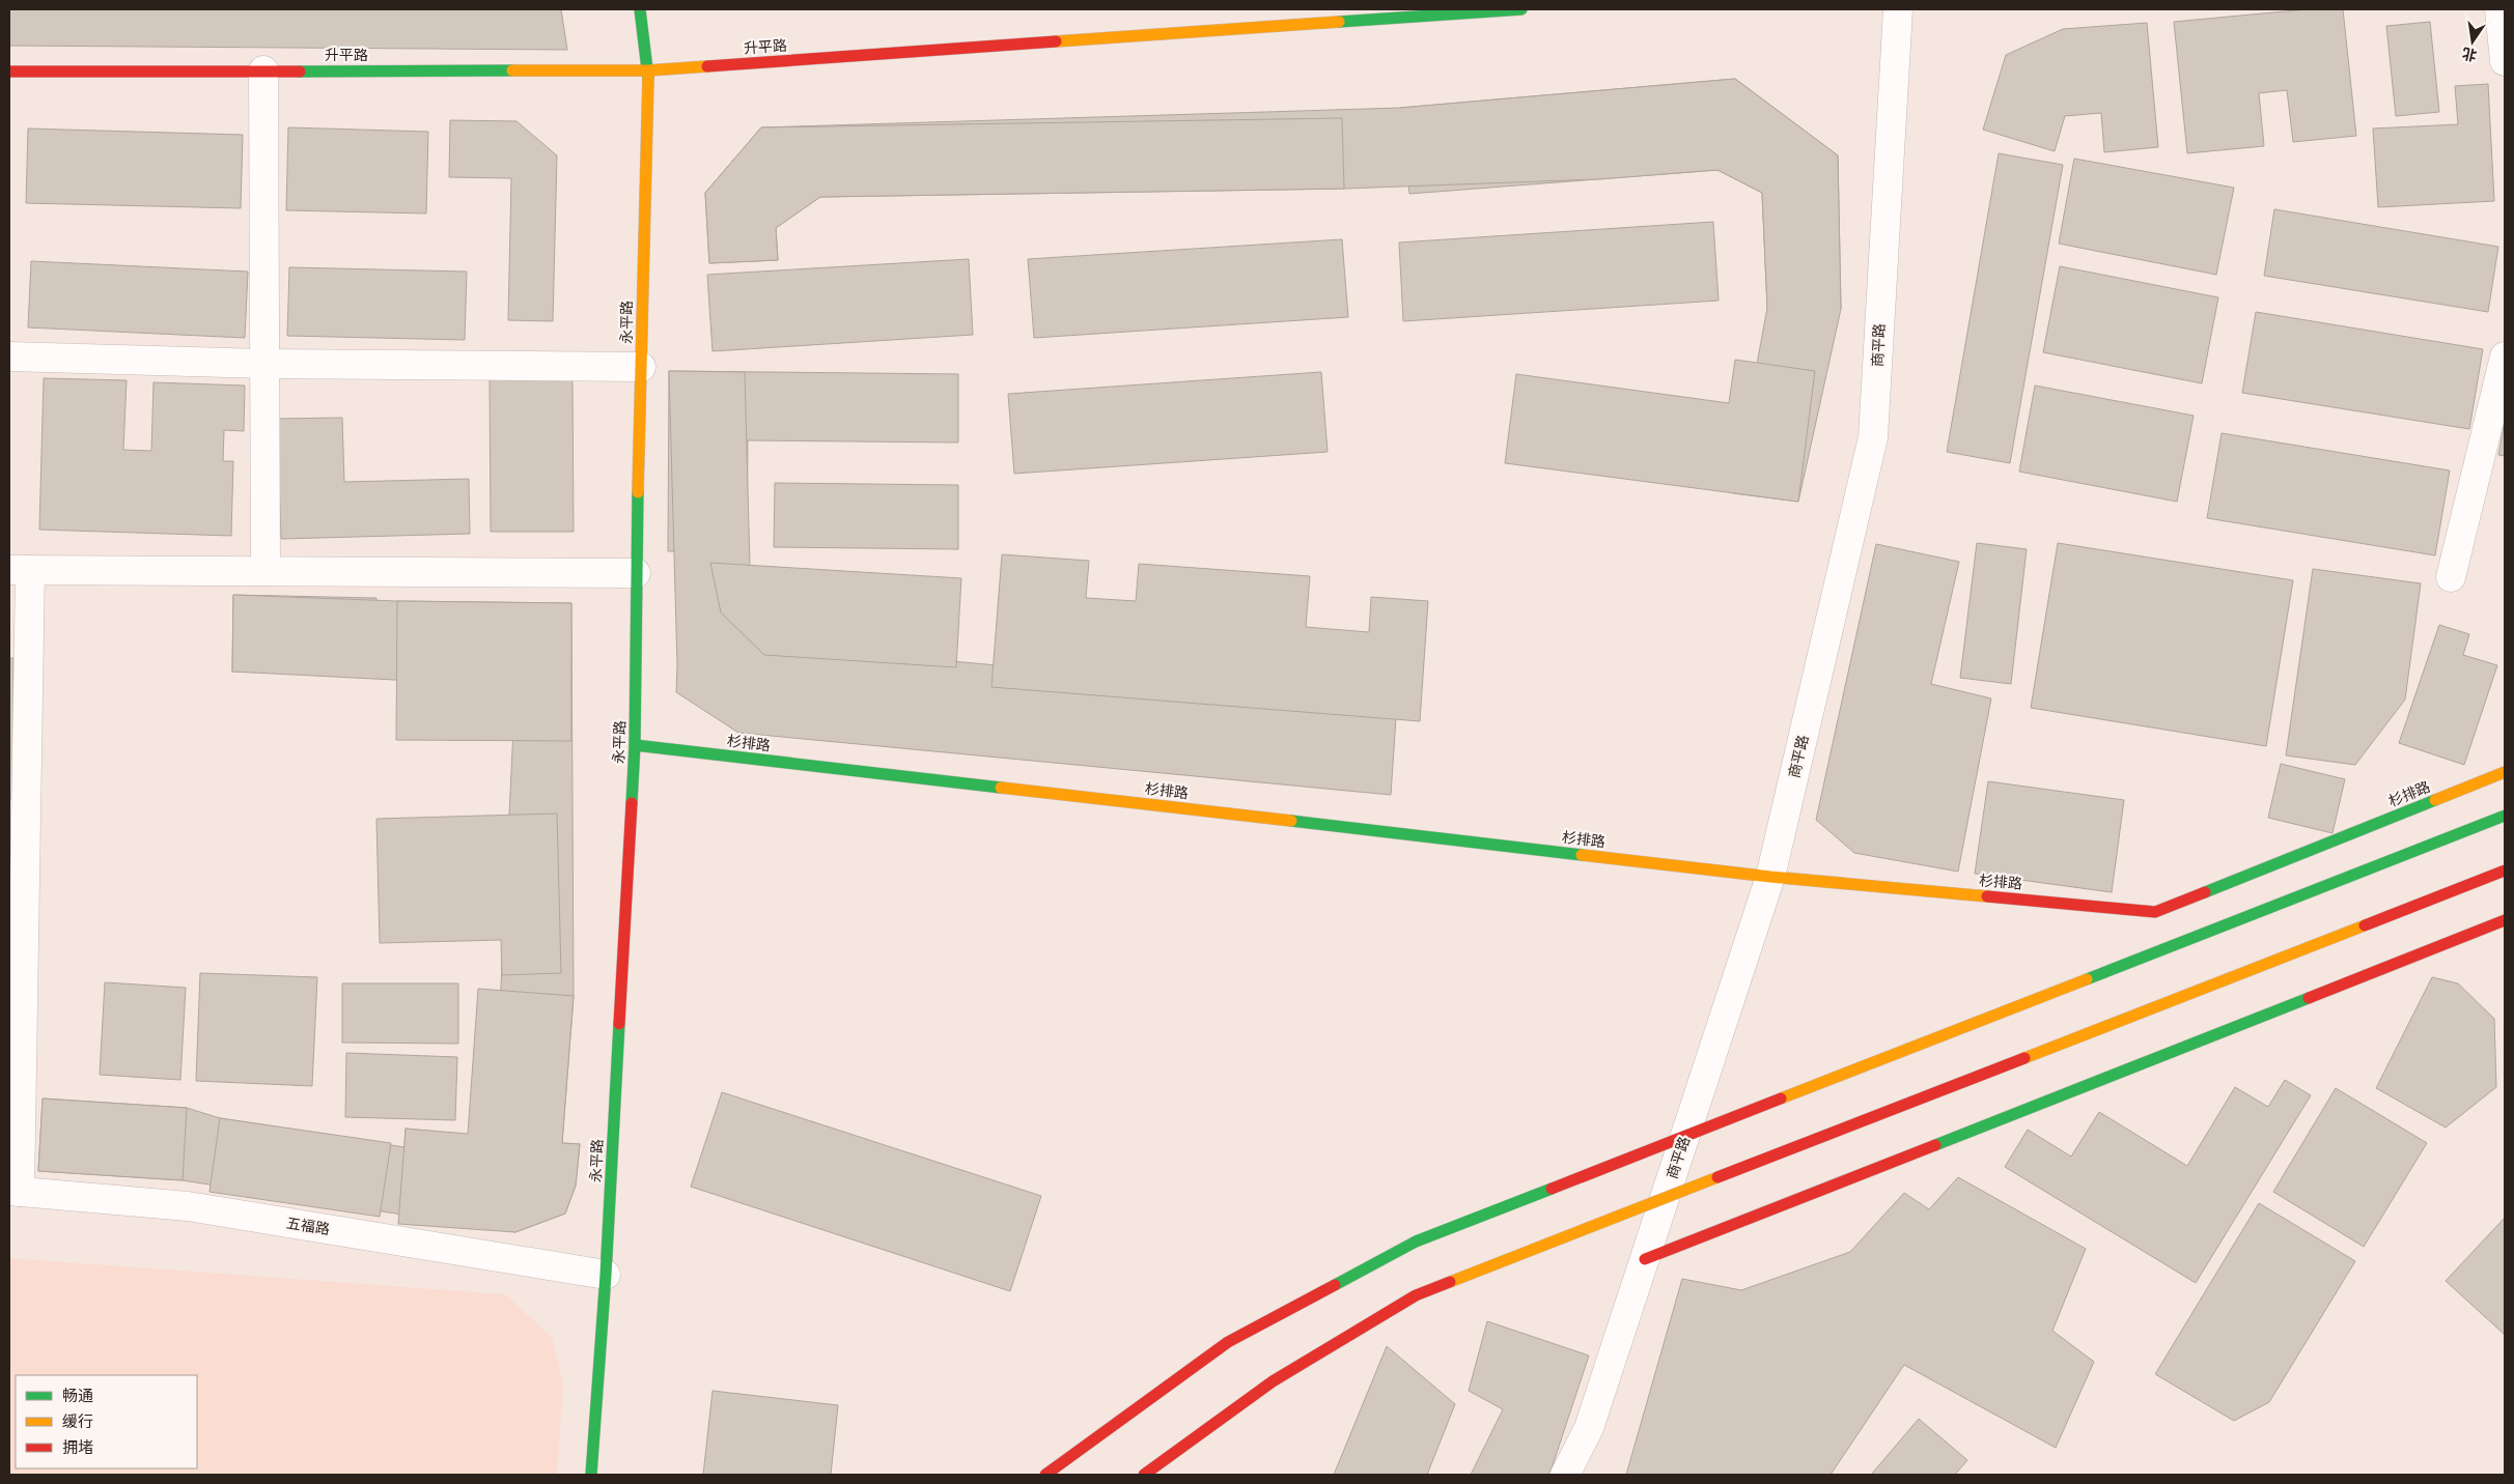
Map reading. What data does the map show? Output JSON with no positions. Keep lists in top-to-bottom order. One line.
{"streets":{"main road":["升平路","永平路","杉排路"],"street":["商平路","五福路"]},"crossings":[["升平路","永平路"],["永平路","杉排路"],["永平路","五福路"],["商平路","杉排路"]],"legend":["畅通","缓行","拥堵"],"north":"bottom"}
